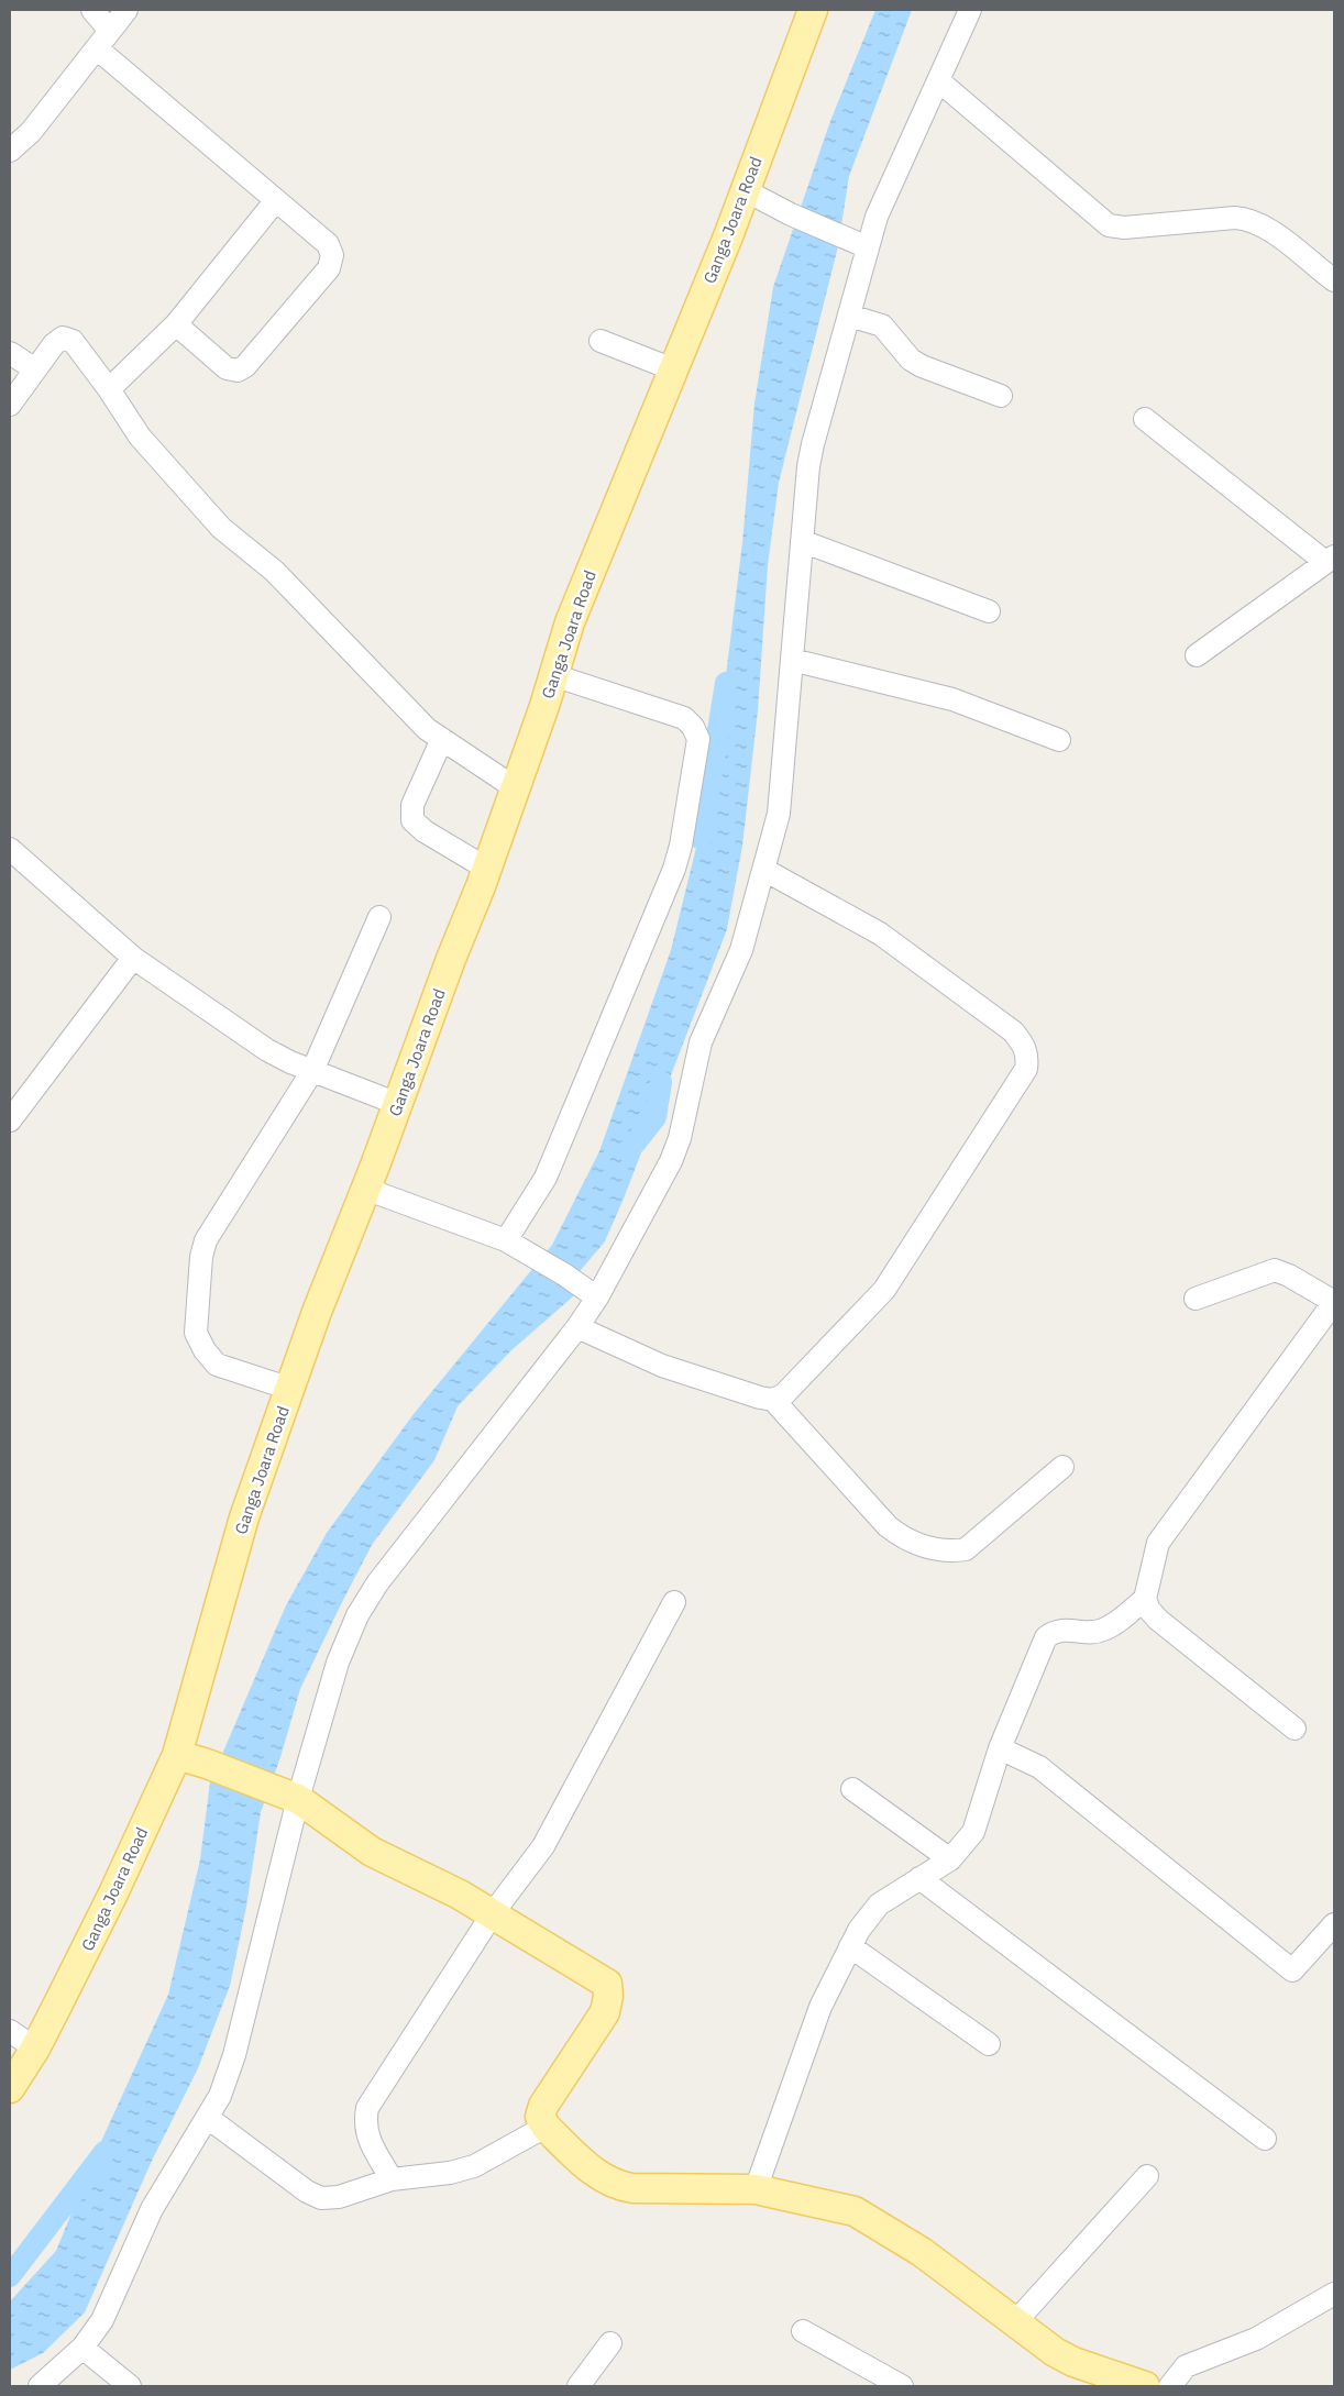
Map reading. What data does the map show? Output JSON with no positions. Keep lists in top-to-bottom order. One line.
{"streets":{"main road":["Ganga Joara Road"]}}
